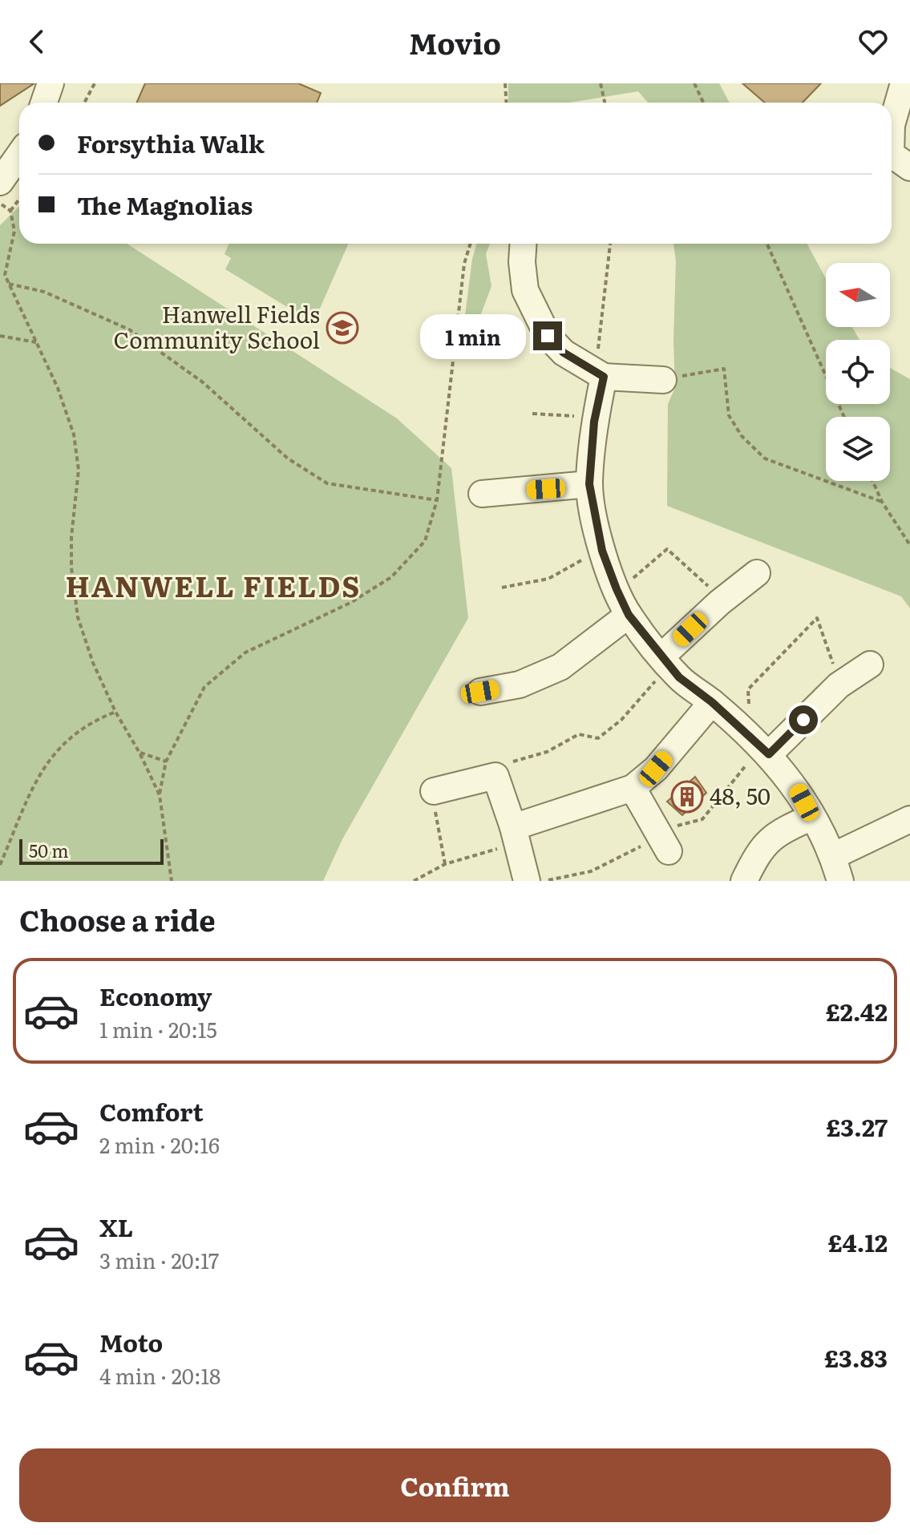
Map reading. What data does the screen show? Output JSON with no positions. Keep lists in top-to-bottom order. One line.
{"districts":["HANWELL FIELDS"],"places":{"school or university":["Hanwell Fields Community School"],"building":["48, 50"]},"scale_bar":"50 m","north":"left","page":{"header":"Movio","banner":["Forsythia Walk","The Magnolias"],"bubble":"1 min","scale":"50 m","heading":"Choose a ride","list":[{"name":"Economy","note":"1 min · 20:15","value":"£2.42"},{"name":"Comfort","note":"2 min · 20:16","value":"£3.27"},{"name":"XL","note":"3 min · 20:17","value":"£4.12"},{"name":"Moto","note":"4 min · 20:18","value":"£3.83"}],"buttons":"Confirm"}}
